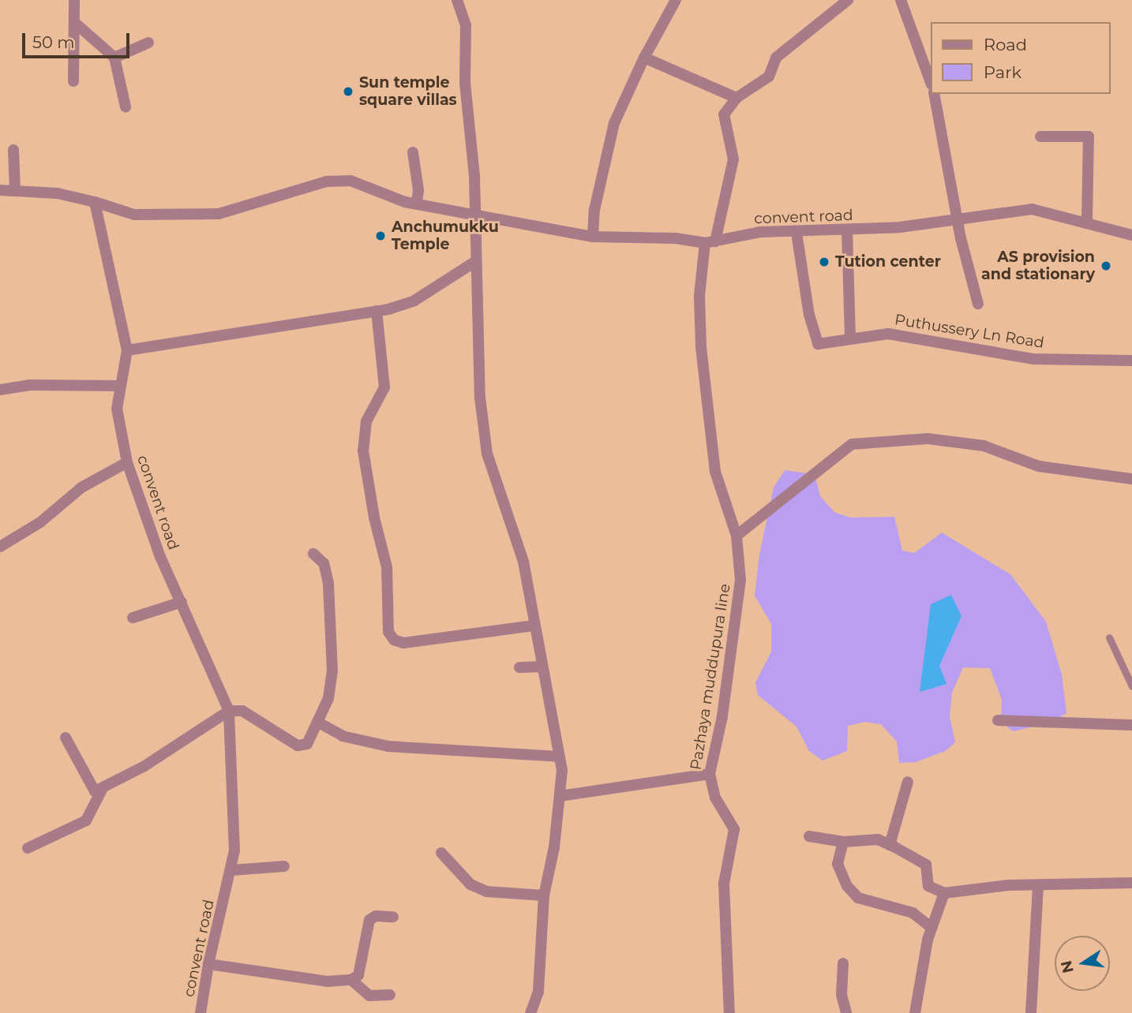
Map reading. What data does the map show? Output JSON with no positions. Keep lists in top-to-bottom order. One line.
{"streets":{"street":["convent road","Puthussery Ln Road","Pazhaya muddupura line"]},"crossings":[["convent road","Puthussery Ln Road"],["convent road","Pazhaya muddupura line"]],"places":["Sun temple square villas","Anchumukku Temple","Tution center","AS provision and stationary"],"legend":["Road","Park"],"scale_bar":"50 m","north":"left"}
